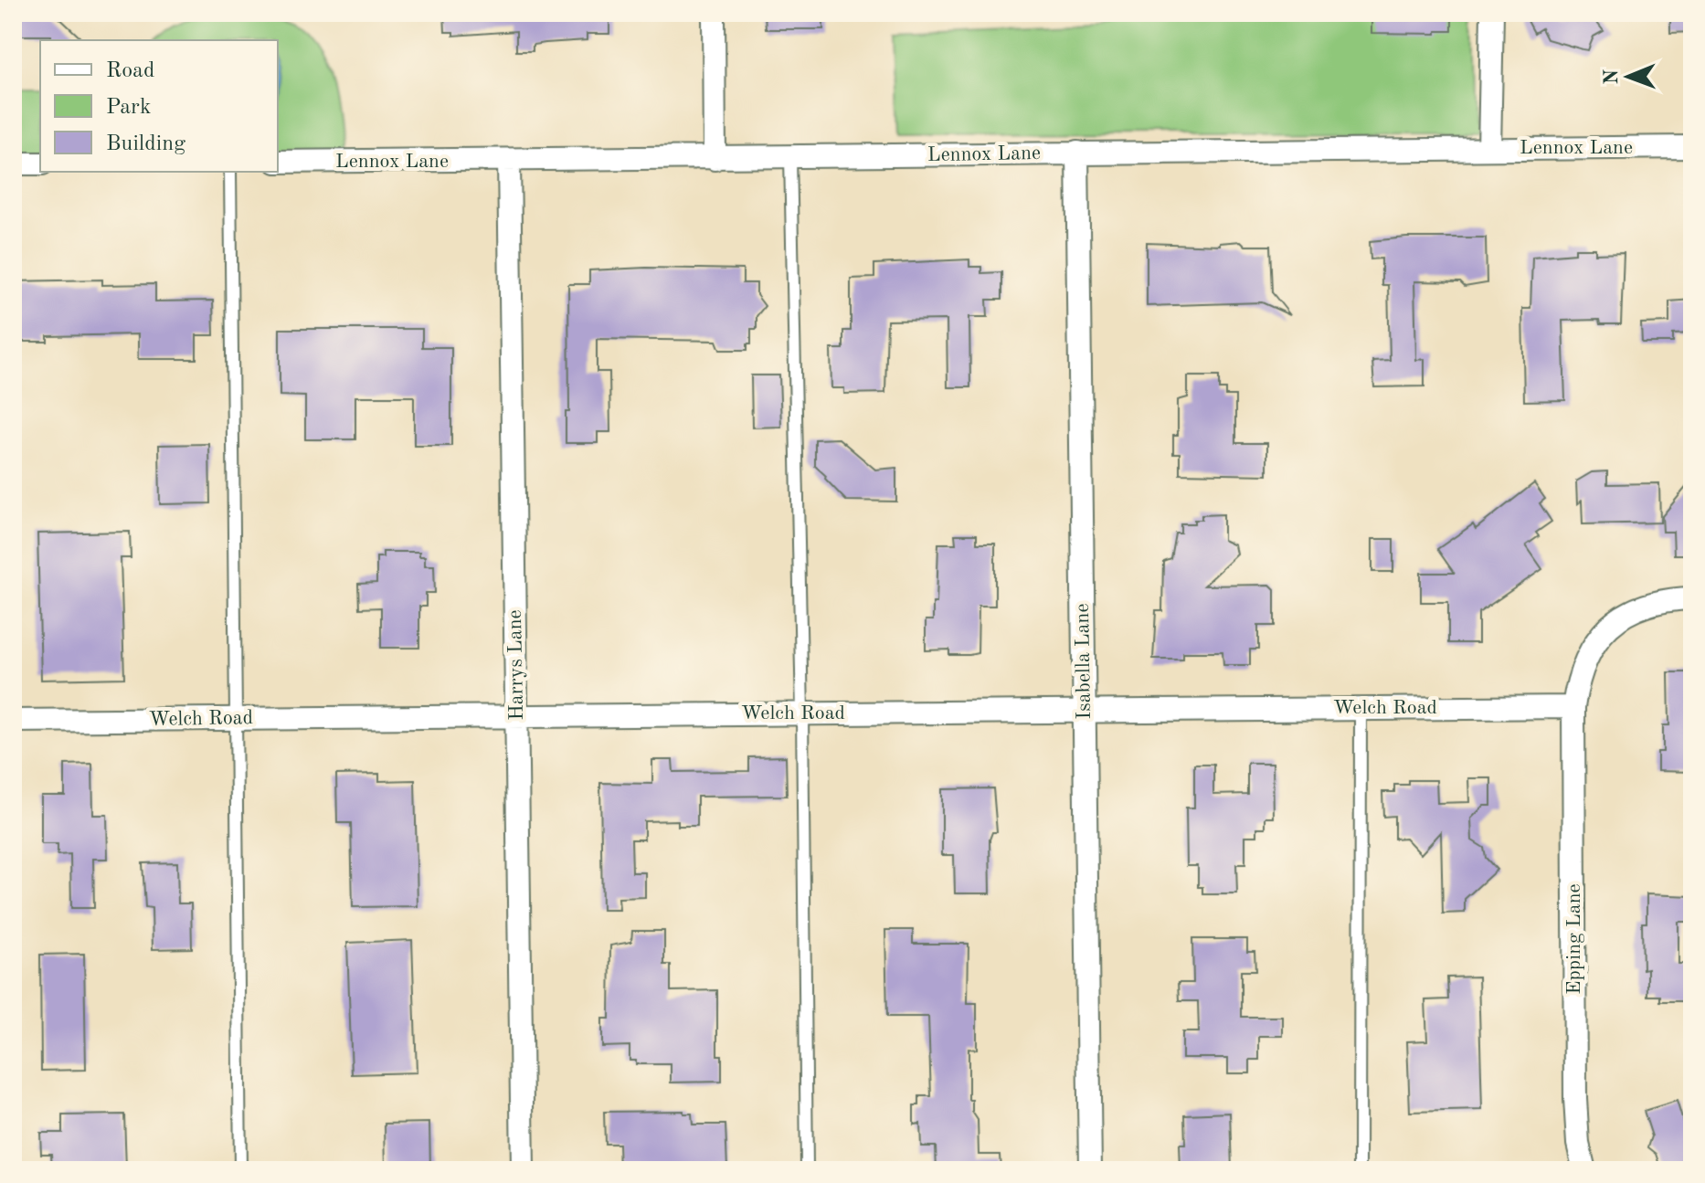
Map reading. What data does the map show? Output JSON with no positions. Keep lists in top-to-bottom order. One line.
{"streets":{"street":["Lennox Lane","Isabella Lane","Harrys Lane","Welch Road","Epping Lane"]},"crossings":[["Lennox Lane","Isabella Lane"],["Lennox Lane","Harrys Lane"],["Isabella Lane","Welch Road"],["Harrys Lane","Welch Road"],["Welch Road","Epping Lane"]],"legend":["Road","Park","Building"],"north":"left"}
